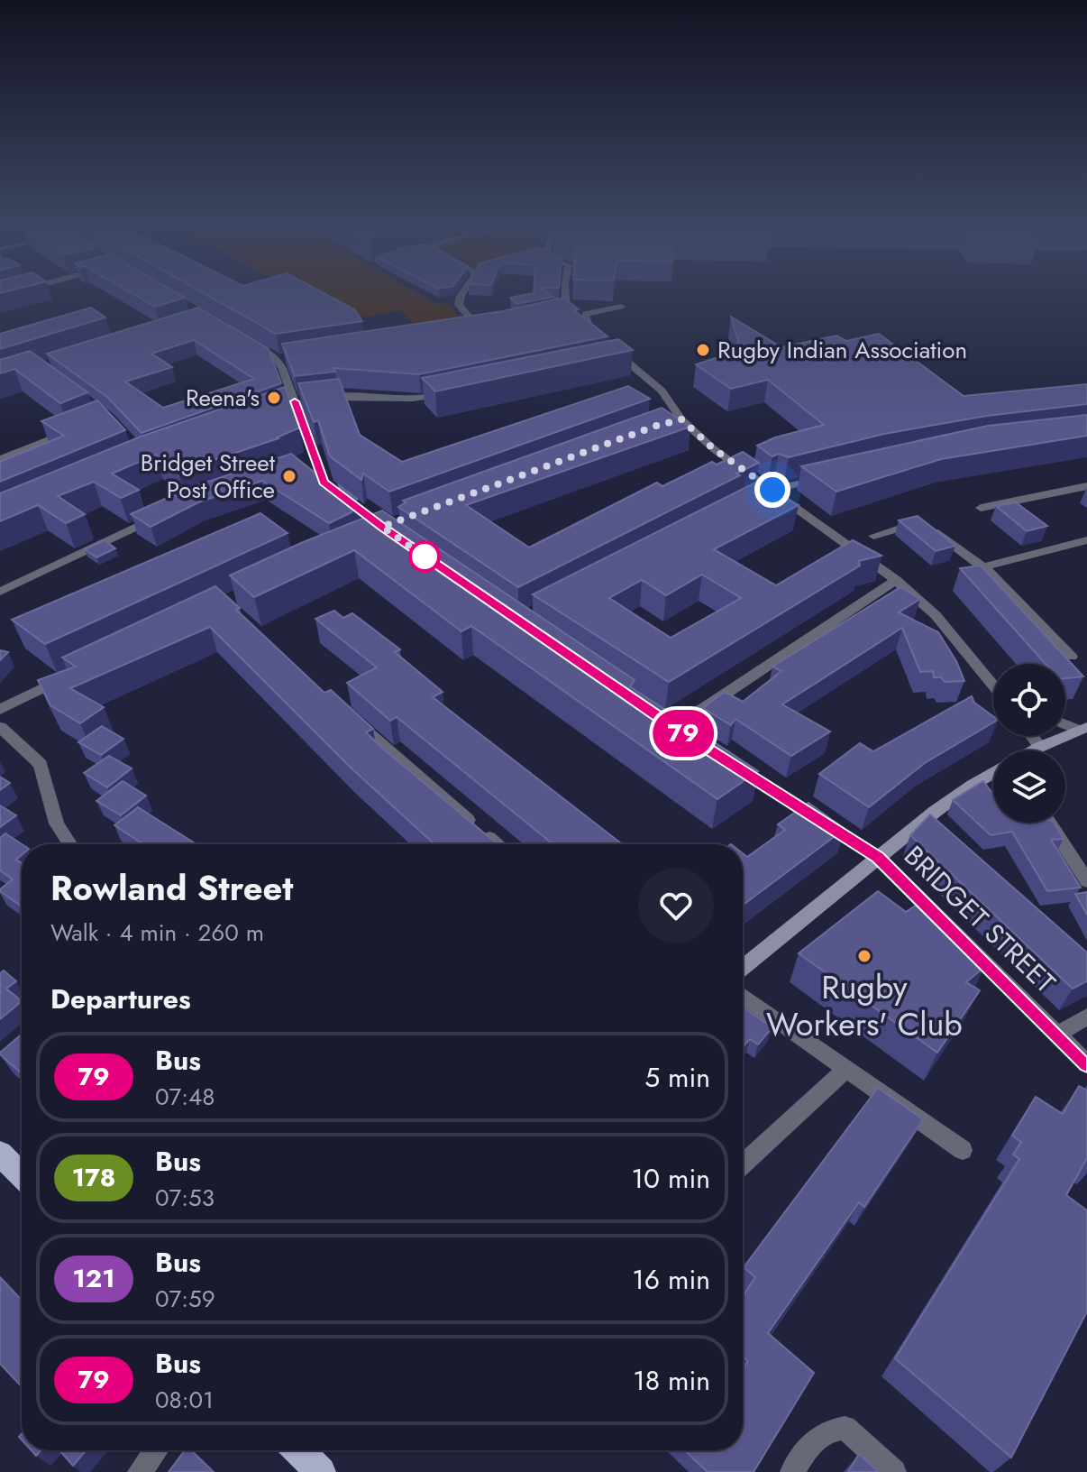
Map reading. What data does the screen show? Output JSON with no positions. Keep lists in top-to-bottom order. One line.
{"streets":{"street":["BRIDGET STREET"]},"places":["Rugby Indian Association","Reena's","Bridget Street Post Office","Rugby Workers' Club"],"lines":["bus line 79"],"page":{"on_map":"79","heading":[["Rowland Street","Walk · 4 min · 260 m"],"Departures"],"list":[{"mark":"79","name":"Bus","note":"07:48","value":"5 min"},{"mark":"178","name":"Bus","note":"07:53","value":"10 min"},{"mark":"121","name":"Bus","note":"07:59","value":"16 min"},{"mark":"79","name":"Bus","note":"08:01","value":"18 min"}]}}
